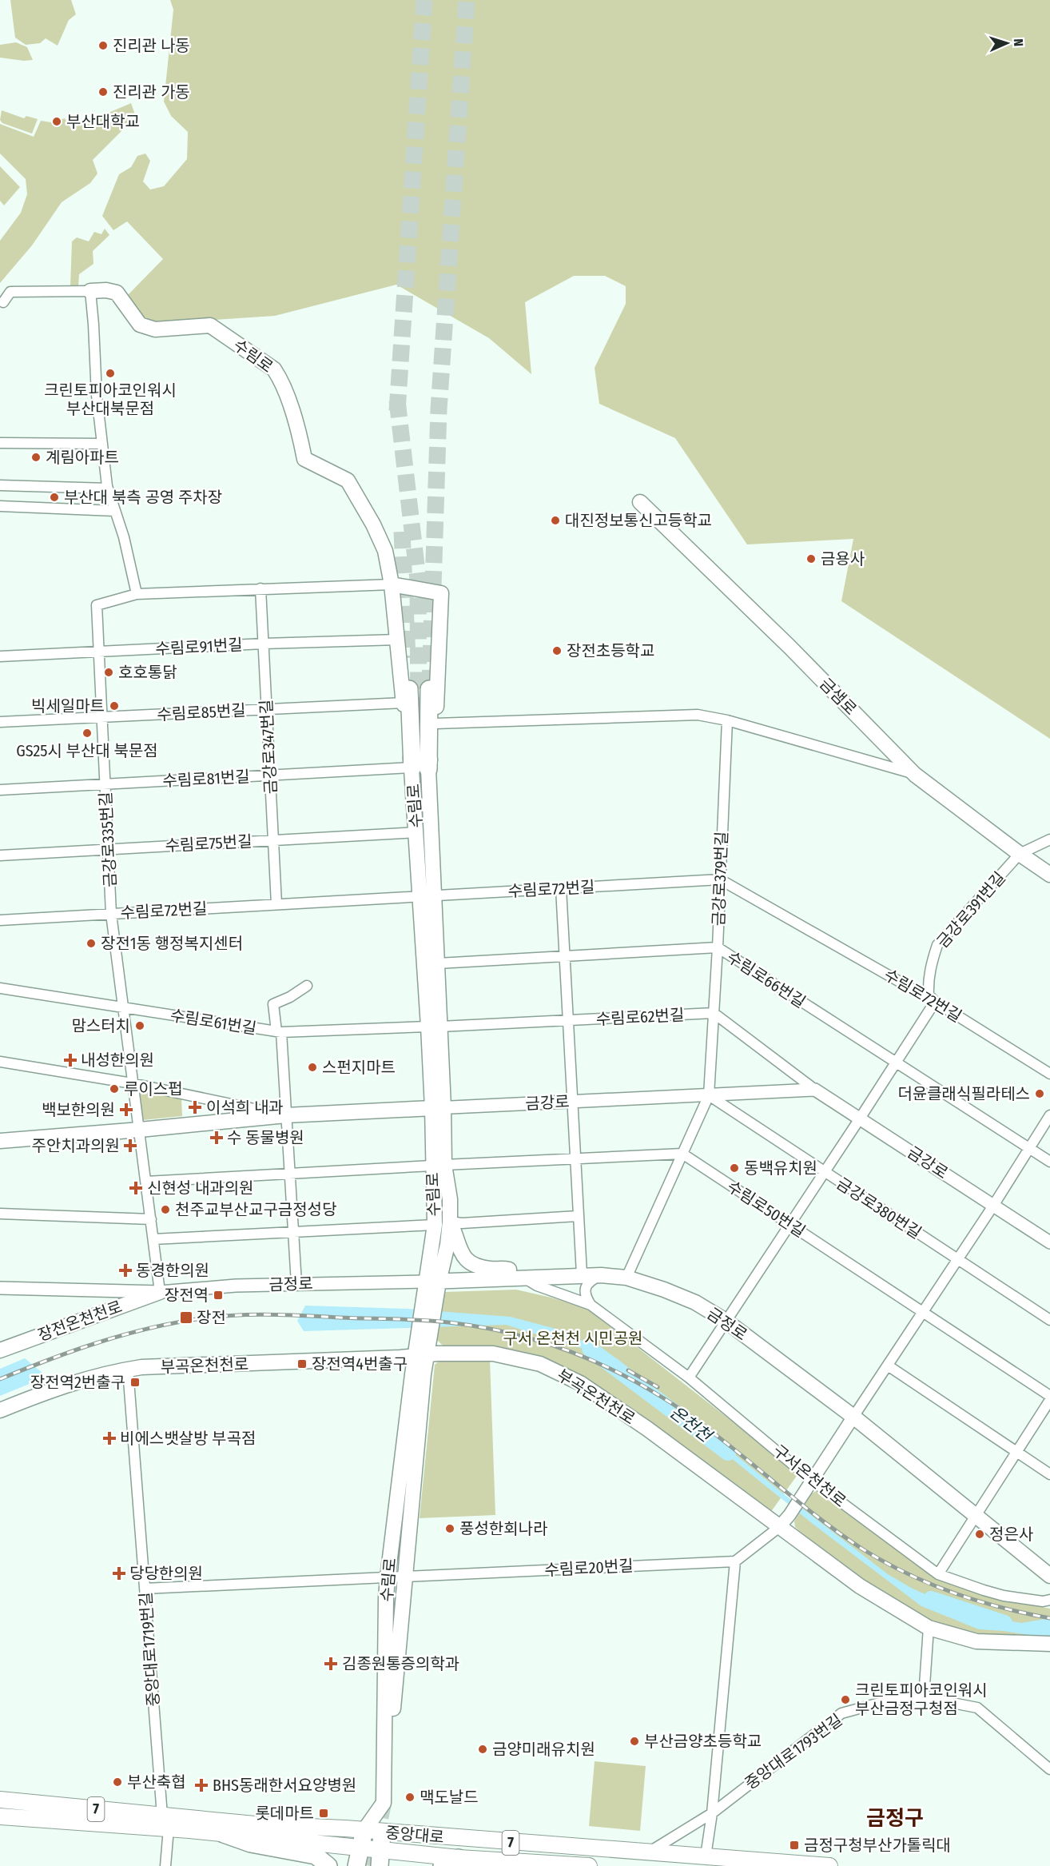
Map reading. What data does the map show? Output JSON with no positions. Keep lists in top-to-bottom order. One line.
{"streets":{"main road":["수림로","금샘로","금강로","금정로","장전온천천로","부곡온천천로","7","중앙대로"],"street":["수림로91번길","수림로85번길","금강로347번길","수림로81번길","금강로335번길","수림로75번길","금강로379번길","수림로72번길","금강로391번길","수림로66번길","수림로62번길","수림로61번길","금강로380번길","수림로50번길","구서온천천로","수림로20번길","중앙대로1719번길","중앙대로1793번길"]},"crossings":[["수림로","수림로91번길"],["수림로","수림로85번길"],["수림로","수림로81번길"],["수림로","수림로75번길"],["수림로","수림로72번길"],["수림로","수림로66번길"],["수림로","수림로62번길"],["수림로","수림로61번길"],["수림로","금강로"],["수림로","금정로"],["수림로","부곡온천천로"],["수림로","수림로20번길"],["수림로","중앙대로"],["수림로91번길","금강로347번길"],["수림로91번길","금강로335번길"],["금샘로","금강로391번길"],["수림로85번길","금강로347번길"],["수림로85번길","금강로335번길"],["금강로347번길","수림로81번길"],["금강로347번길","수림로75번길"],["금강로347번길","수림로72번길"],["수림로81번길","금강로335번길"],["금강로335번길","수림로75번길"],["금강로335번길","수림로72번길"],["금강로335번길","수림로61번길"],["금강로335번길","금강로"],["금강로335번길","금정로"],["금강로335번길","장전온천천로"],["금강로379번길","수림로72번길"],["금강로379번길","수림로66번길"],["금강로379번길","수림로62번길"],["금강로379번길","금강로"],["금강로379번길","금강로380번길"],["수림로72번길","금강로391번길"],["수림로62번길","수림로61번길"],["금강로","금강로380번길"],["금정로","장전온천천로"],["금정로","구서온천천로"],["부곡온천천로","중앙대로1719번길"],["수림로20번길","중앙대로1719번길"],["중앙대로1719번길","중앙대로"],["중앙대로1793번길","중앙대로"]],"districts":["금정구"],"water":["온천천"],"parks":["구서 온천천 시민공원"],"places":{"other":["진리관 나동","진리관 가동","부산대학교","크린토피아코인워시 부산대북문점","계림아파트","부산대 북측 공영 주차장","대진정보통신고등학교","금용사","장전초등학교","호호통닭","빅세일마트","GS25시 부산대 북문점","장전1동 행정복지센터","맘스터치","스펀지마트","루이스펍","더윤클래식필라테스","동백유치원","천주교부산교구금정성당","풍성한회나라","정은사","크린토피아코인워시 부산금정구청점","부산금양초등학교","금양미래유치원","부산축협","맥도날드"],"health":["내성한의원","이석희 내과","백보한의원","수 동물병원","주안치과의원","신현성 내과의원","동경한의원","비에스뱃살방 부곡점","당당한의원","김종원통증의학과","BHS동래한서요양병원"],"transit":["장전역","장전","장전역4번출구","장전역2번출구","롯데마트","금정구청부산가톨릭대"]},"north":"right"}
